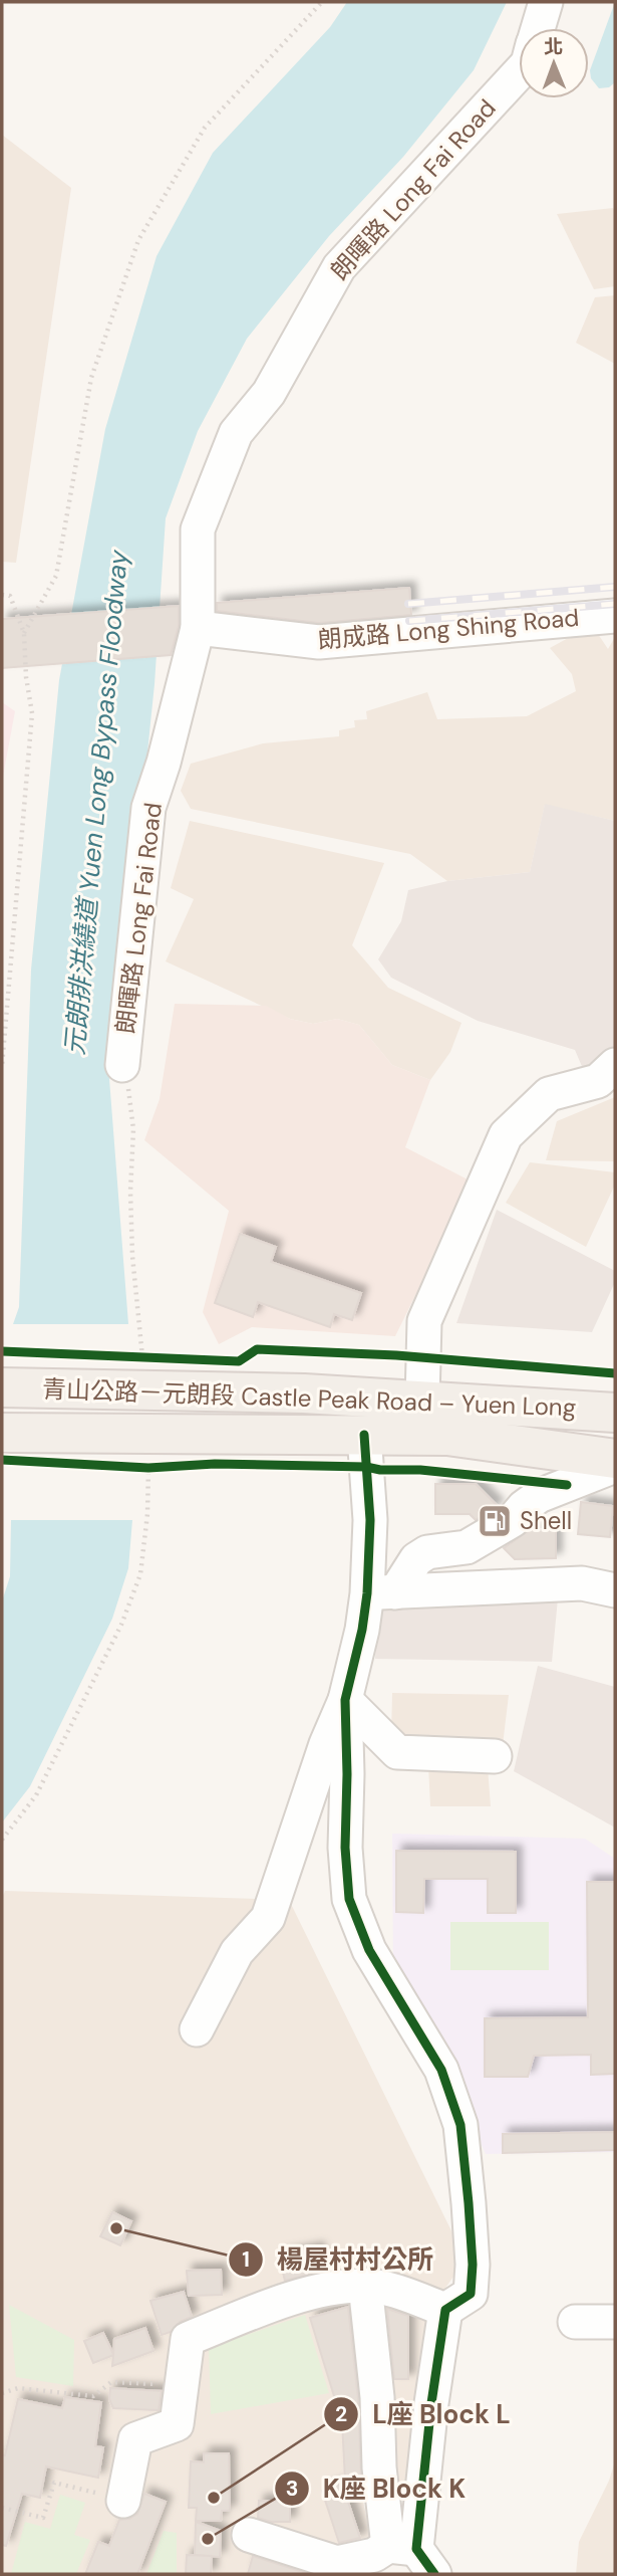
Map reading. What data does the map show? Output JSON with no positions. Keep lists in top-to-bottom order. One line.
{"streets":{"main road":["青山公路－元朗段 Castle Peak Road – Yuen Long"],"street":["朗暉路 Long Fai Road","朗成路 Long Shing Road"]},"crossings":[["朗暉路 Long Fai Road","朗成路 Long Shing Road"]],"water":["元朗排洪繞道 Yuen Long Bypass Floodway"],"places":{"fuel station":["Shell"],"other":["楊屋村村公所","L座 Block L","K座 Block K"]},"north":"top"}
